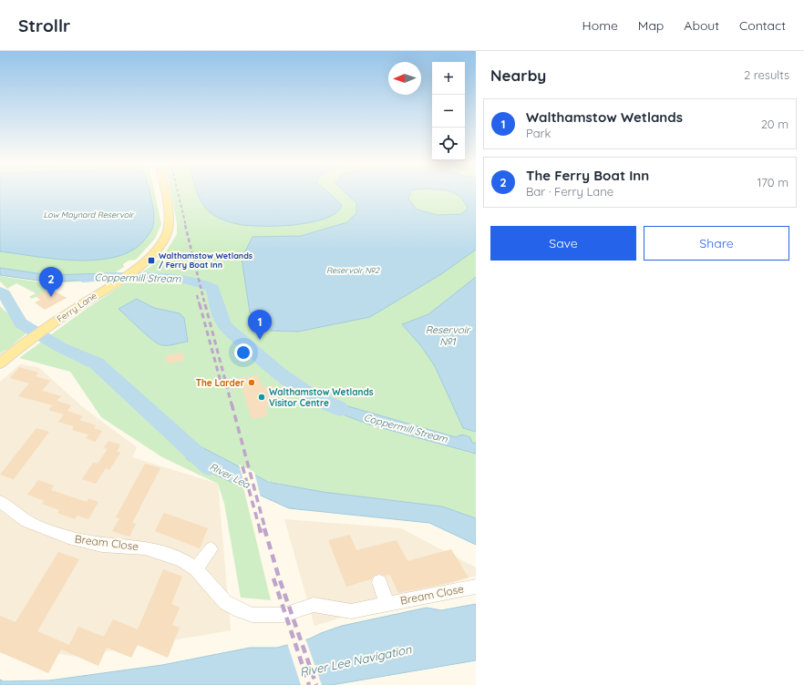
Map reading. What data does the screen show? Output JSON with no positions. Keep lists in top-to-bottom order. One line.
{"streets":{"main road":["Ferry Lane"],"street":["Bream Close"]},"water":["Low Maynard Reservoir","Reservoir №2","Coppermill Stream","Reservoir №1","River Lea","River Lee Navigation"],"places":{"transit":["Walthamstow Wetlands / Ferry Boat Inn"],"other":["The Larder","Walthamstow Wetlands Visitor Centre"]},"north":"left","page":{"header":"Strollr","nav":["Home","Map","About","Contact"],"heading":["Nearby","2 results"],"map_buttons":["+","−"],"list":[{"mark":"1","name":"Walthamstow Wetlands","note":"Park","value":"20 m"},{"mark":"2","name":"The Ferry Boat Inn","note":"Bar · Ferry Lane","value":"170 m"}],"buttons":["Save","Share"],"pins":["2","1"]}}
